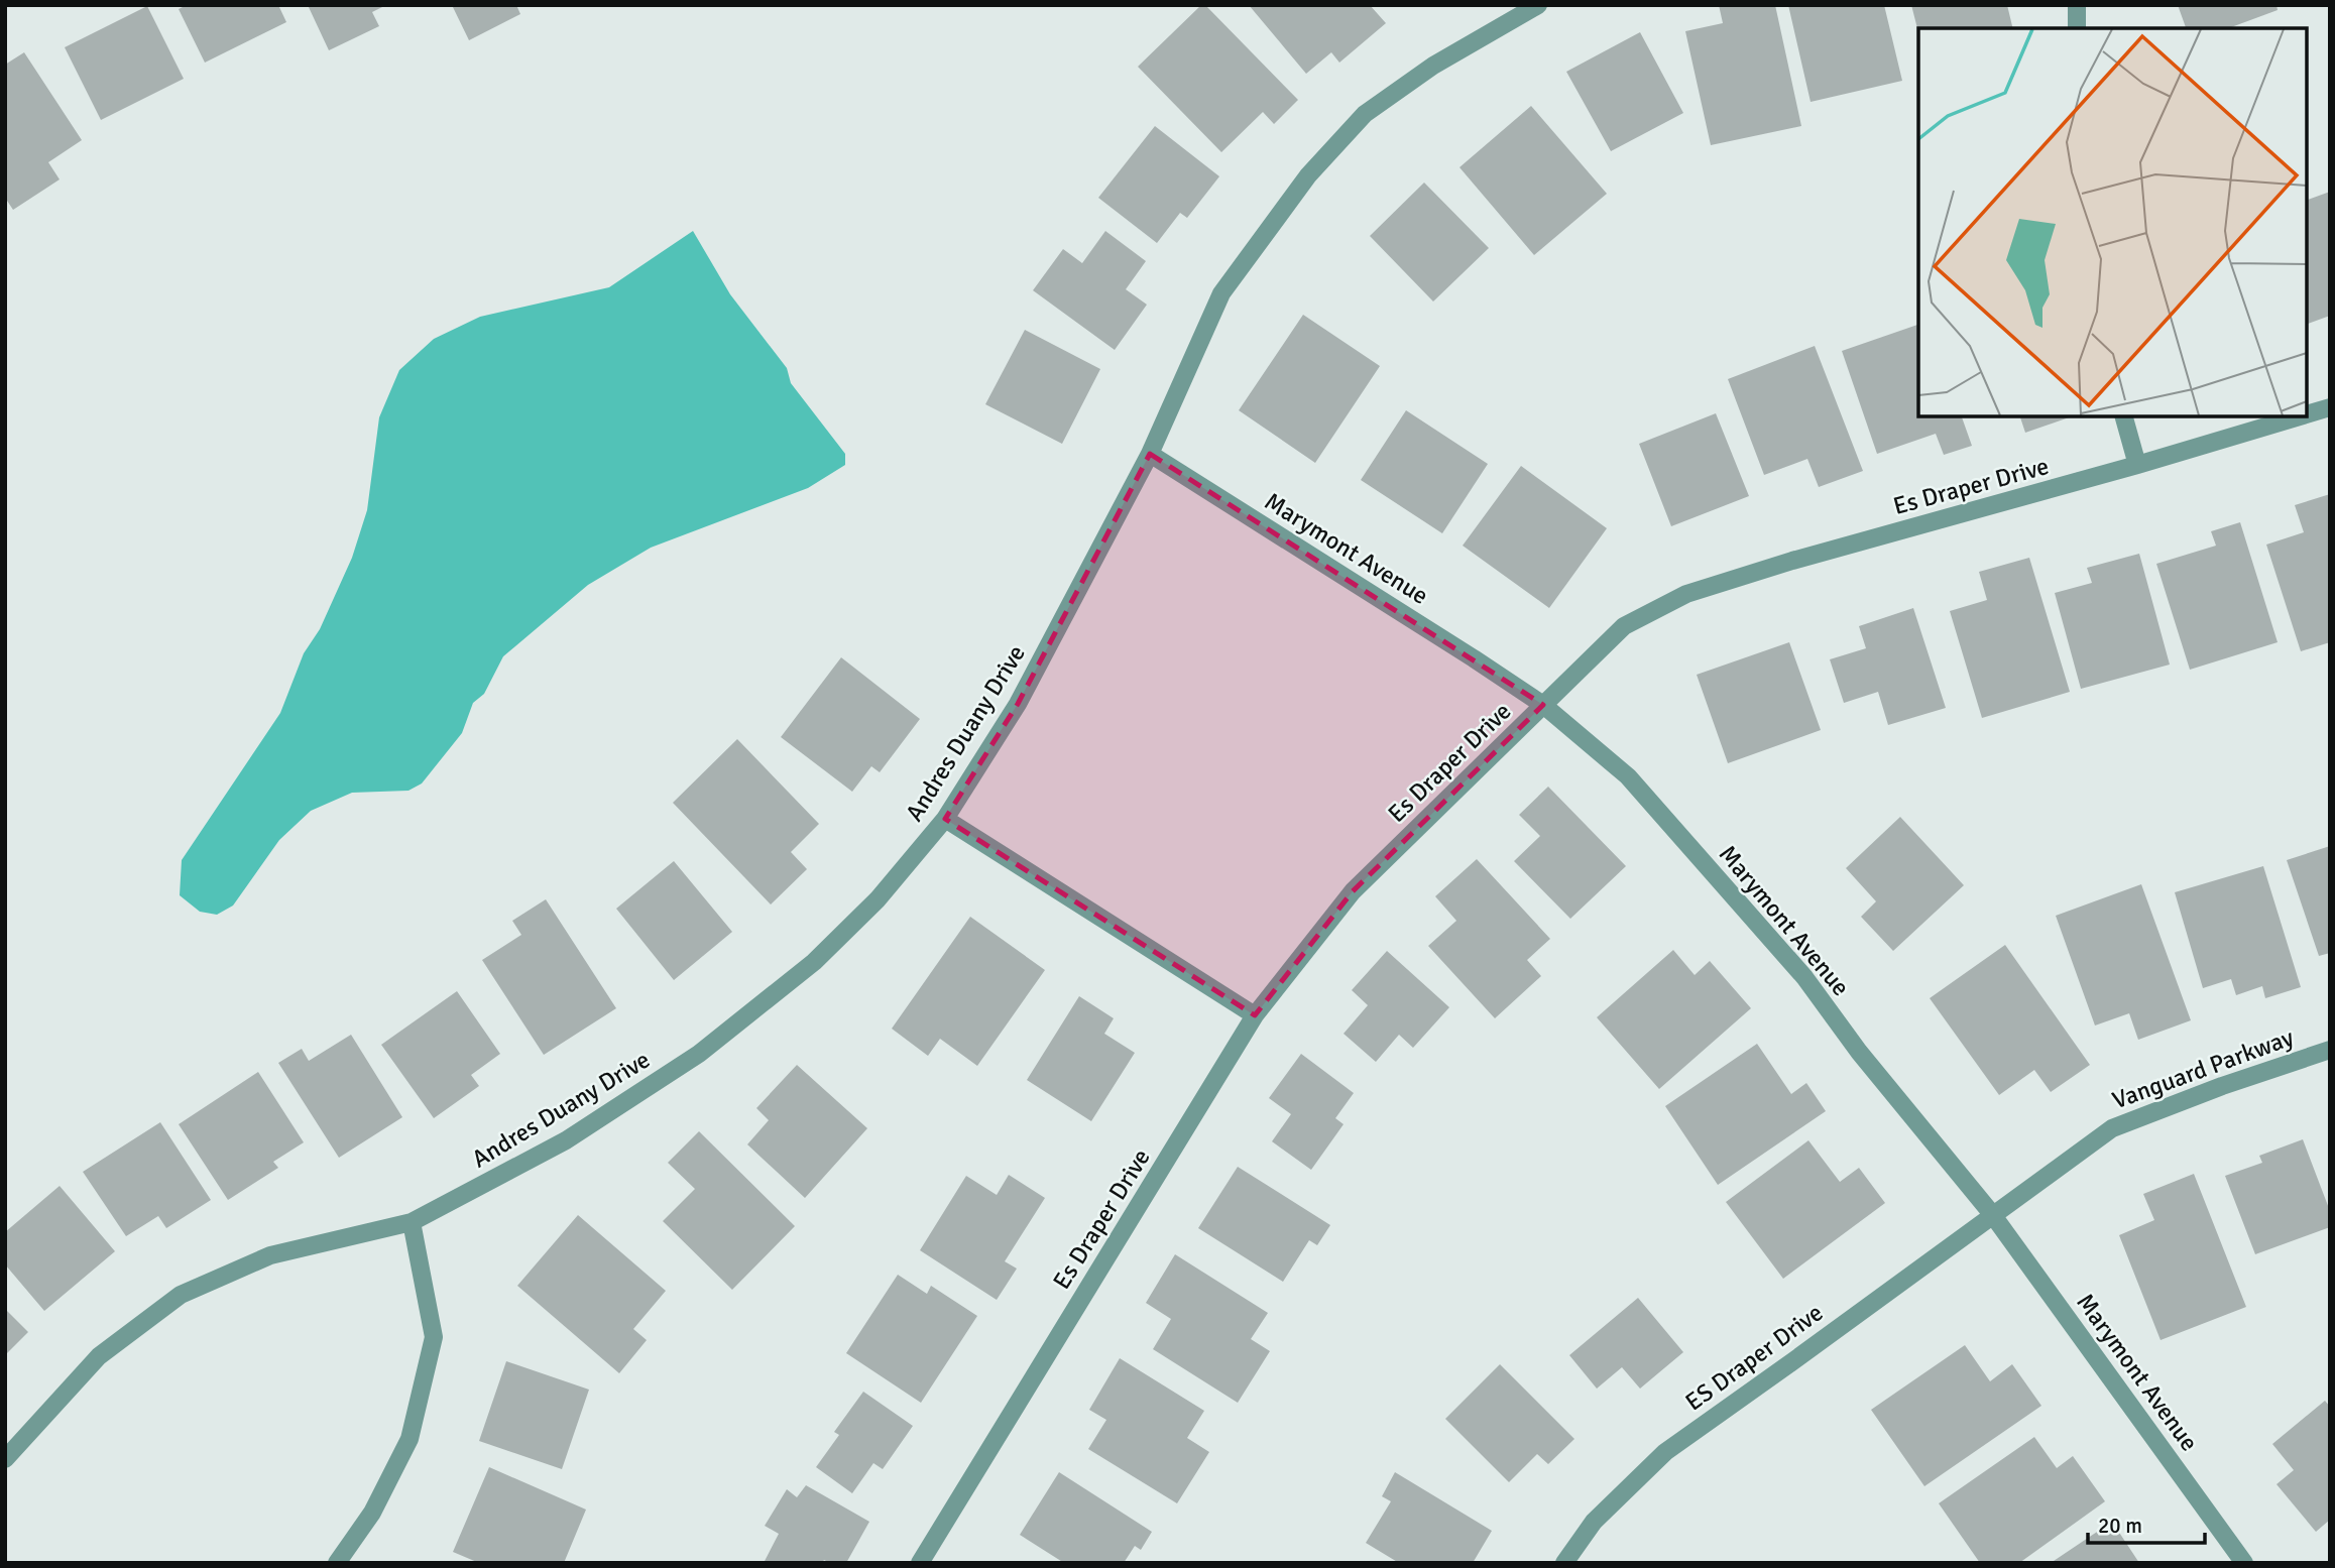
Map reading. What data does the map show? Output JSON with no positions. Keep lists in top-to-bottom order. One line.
{"streets":{"street":["Es Draper Drive","Marymont Avenue","Andres Duany Drive","Vanguard Parkway","ES Draper Drive"]},"crossings":[["Es Draper Drive","Marymont Avenue"],["Marymont Avenue","Andres Duany Drive"],["Marymont Avenue","Vanguard Parkway"],["Marymont Avenue","ES Draper Drive"],["Vanguard Parkway","ES Draper Drive"]],"scale_bar":"20 m"}
